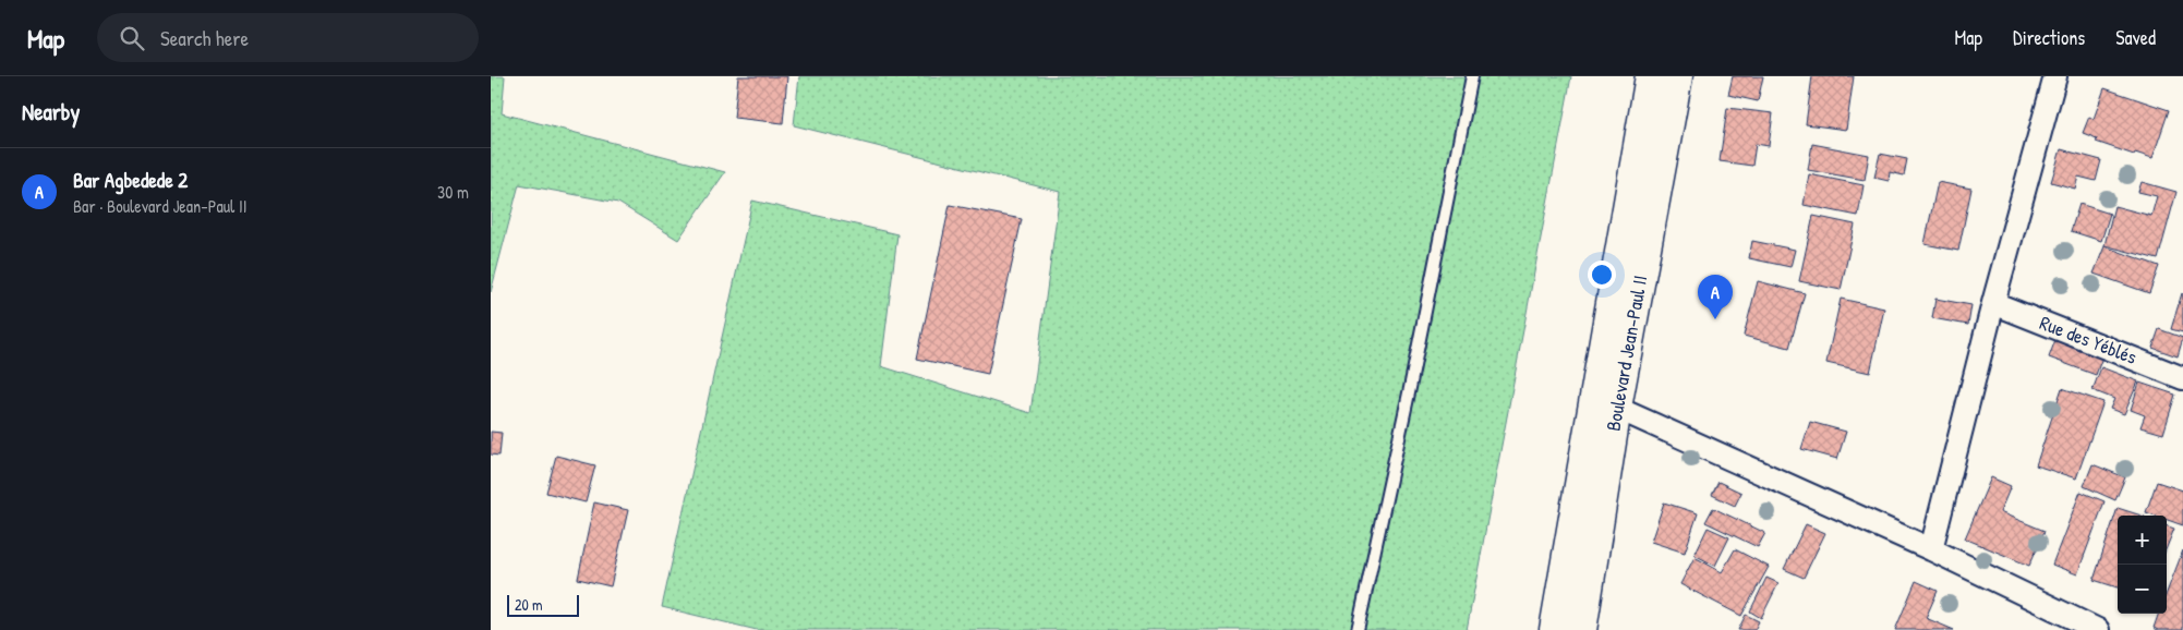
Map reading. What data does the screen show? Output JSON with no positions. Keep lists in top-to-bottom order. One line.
{"streets":{"main road":["Boulevard Jean-Paul II"],"street":["Rue des Yéblés"]},"scale_bar":"20 m","page":{"header":"Map","search":"Search here","nav":["Map","Directions","Saved"],"heading":"Nearby","list":[{"mark":"A","name":"Bar Agbedede 2","note":"Bar · Boulevard Jean-Paul II","value":"30 m"}],"pins":"A","map_buttons":["+","−"],"scale":"20 m"}}
